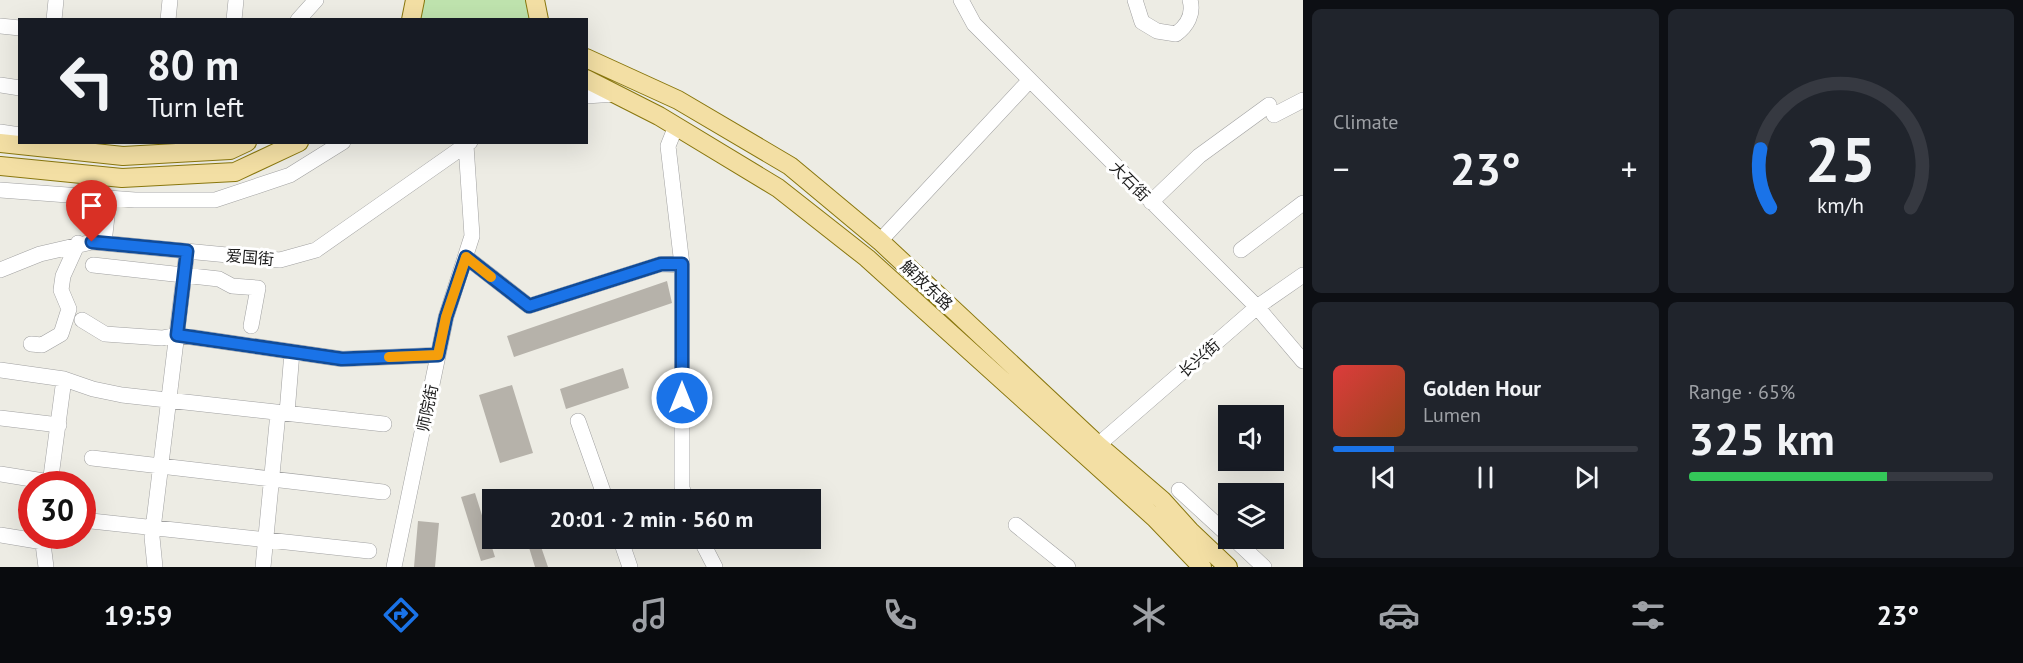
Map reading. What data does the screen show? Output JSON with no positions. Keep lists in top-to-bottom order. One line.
{"streets":{"main road":["解放东路"],"street":["大石街","爱国街","长兴街","师院街"]},"crossings":[["大石街","长兴街"],["爱国街","师院街"],["解放东路","长兴街"]],"page":{"tile":["Climate",["Range · 65%","325 km"]],"turn":["80 m","Turn left"],"heat":["−","23°","+"],"song":["Golden Hour","Lumen"],"limit":"30","trip":"20:01 · 2 min · 560 m","tabs":["19:59","23°"],"gauge":["25","km/h"]}}
